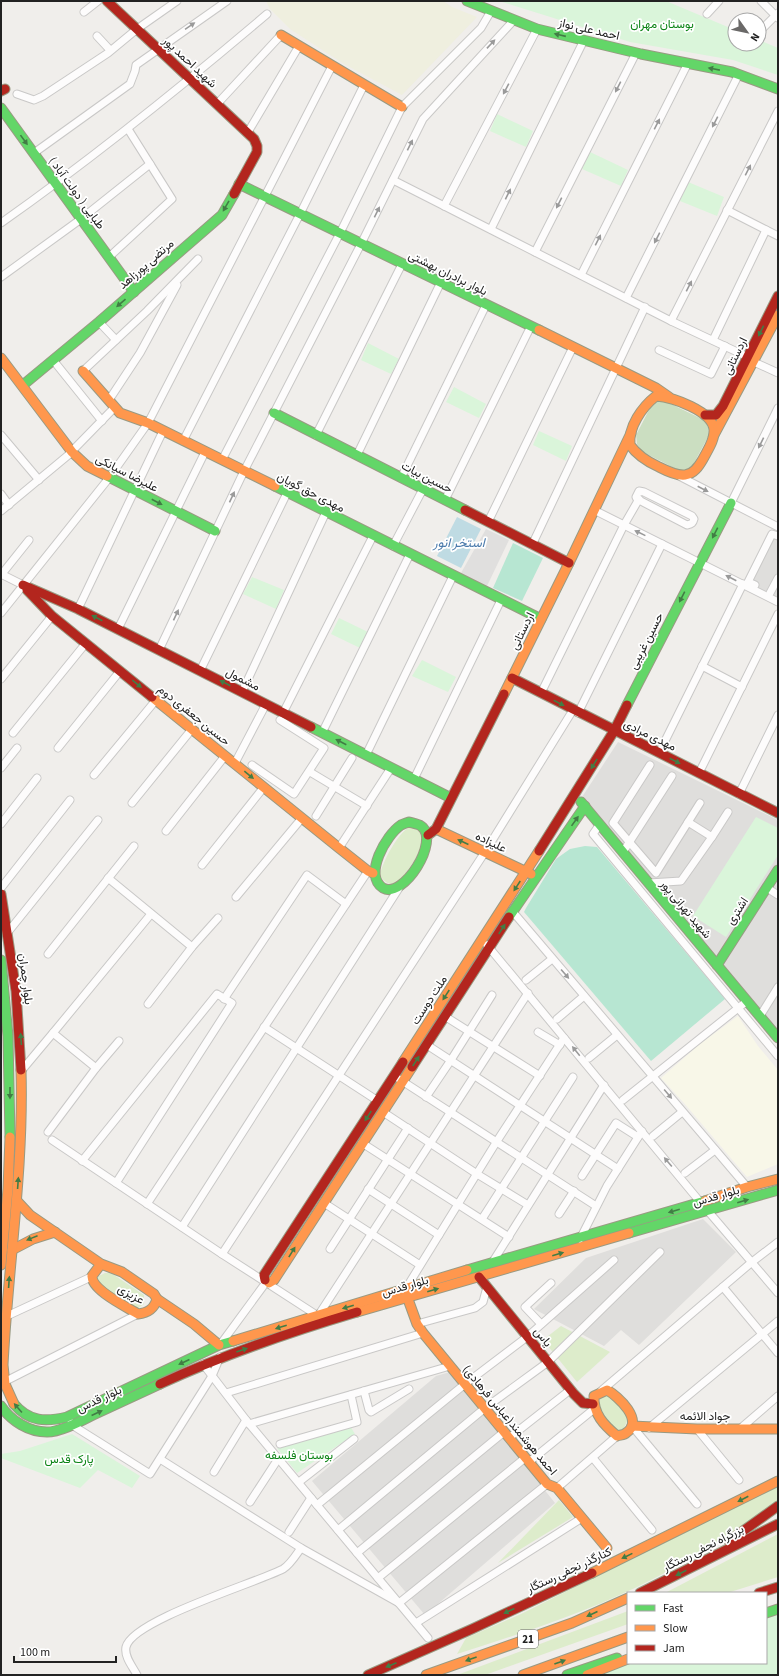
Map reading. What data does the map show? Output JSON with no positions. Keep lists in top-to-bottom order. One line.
{"streets":{"main road":["احمد علی نواز","شهید احمد پور","طبایی ( دولت آباد )","مرتضی پورزاهد","بلوار برادران بهشتی","اردستانی","علیرضا سیانکی","حسین بیات","مهدی حق گویان","حسین غریبی","مشمول","حسین جعفری دوم","مهدی مرادی","علیزاده","شهید تهرانی پور","اشتری","بلوار چمران","ملت دوست","بلوار قدس","عزیزی","یاس","جواد الائمه","احمد هوشمند(عباس فرهادی)","بزرگراه نجفی رستگار","کنارگذر نجفی رستگار","21"]},"crossings":[["شهید احمد پور","مرتضی پورزاهد"],["طبایی ( دولت آباد )","مرتضی پورزاهد"],["مرتضی پورزاهد","بلوار برادران بهشتی"],["مرتضی پورزاهد","علیرضا سیانکی"],["بلوار برادران بهشتی","اردستانی"],["اردستانی","حسین بیات"],["اردستانی","مهدی حق گویان"],["اردستانی","مشمول"],["اردستانی","مهدی مرادی"],["اردستانی","علیزاده"],["حسین غریبی","مهدی مرادی"],["حسین غریبی","ملت دوست"],["مشمول","حسین جعفری دوم"],["مهدی مرادی","ملت دوست"],["علیزاده","ملت دوست"],["شهید تهرانی پور","اشتری"],["شهید تهرانی پور","ملت دوست"],["بلوار چمران","بلوار قدس"],["بلوار چمران","عزیزی"],["بلوار قدس","یاس"],["بلوار قدس","احمد هوشمند(عباس فرهادی)"]],"one_way":["مرتضی پورزاهد","حسین غریبی","علیزاده","بزرگراه نجفی رستگار"],"water":["استخر انور"],"parks":["بوستان مهران","بوستان فلسفه","پارک قدس"],"legend":["Fast","Slow","Jam"],"scale_bar":"100 m","north":"bottom right"}
